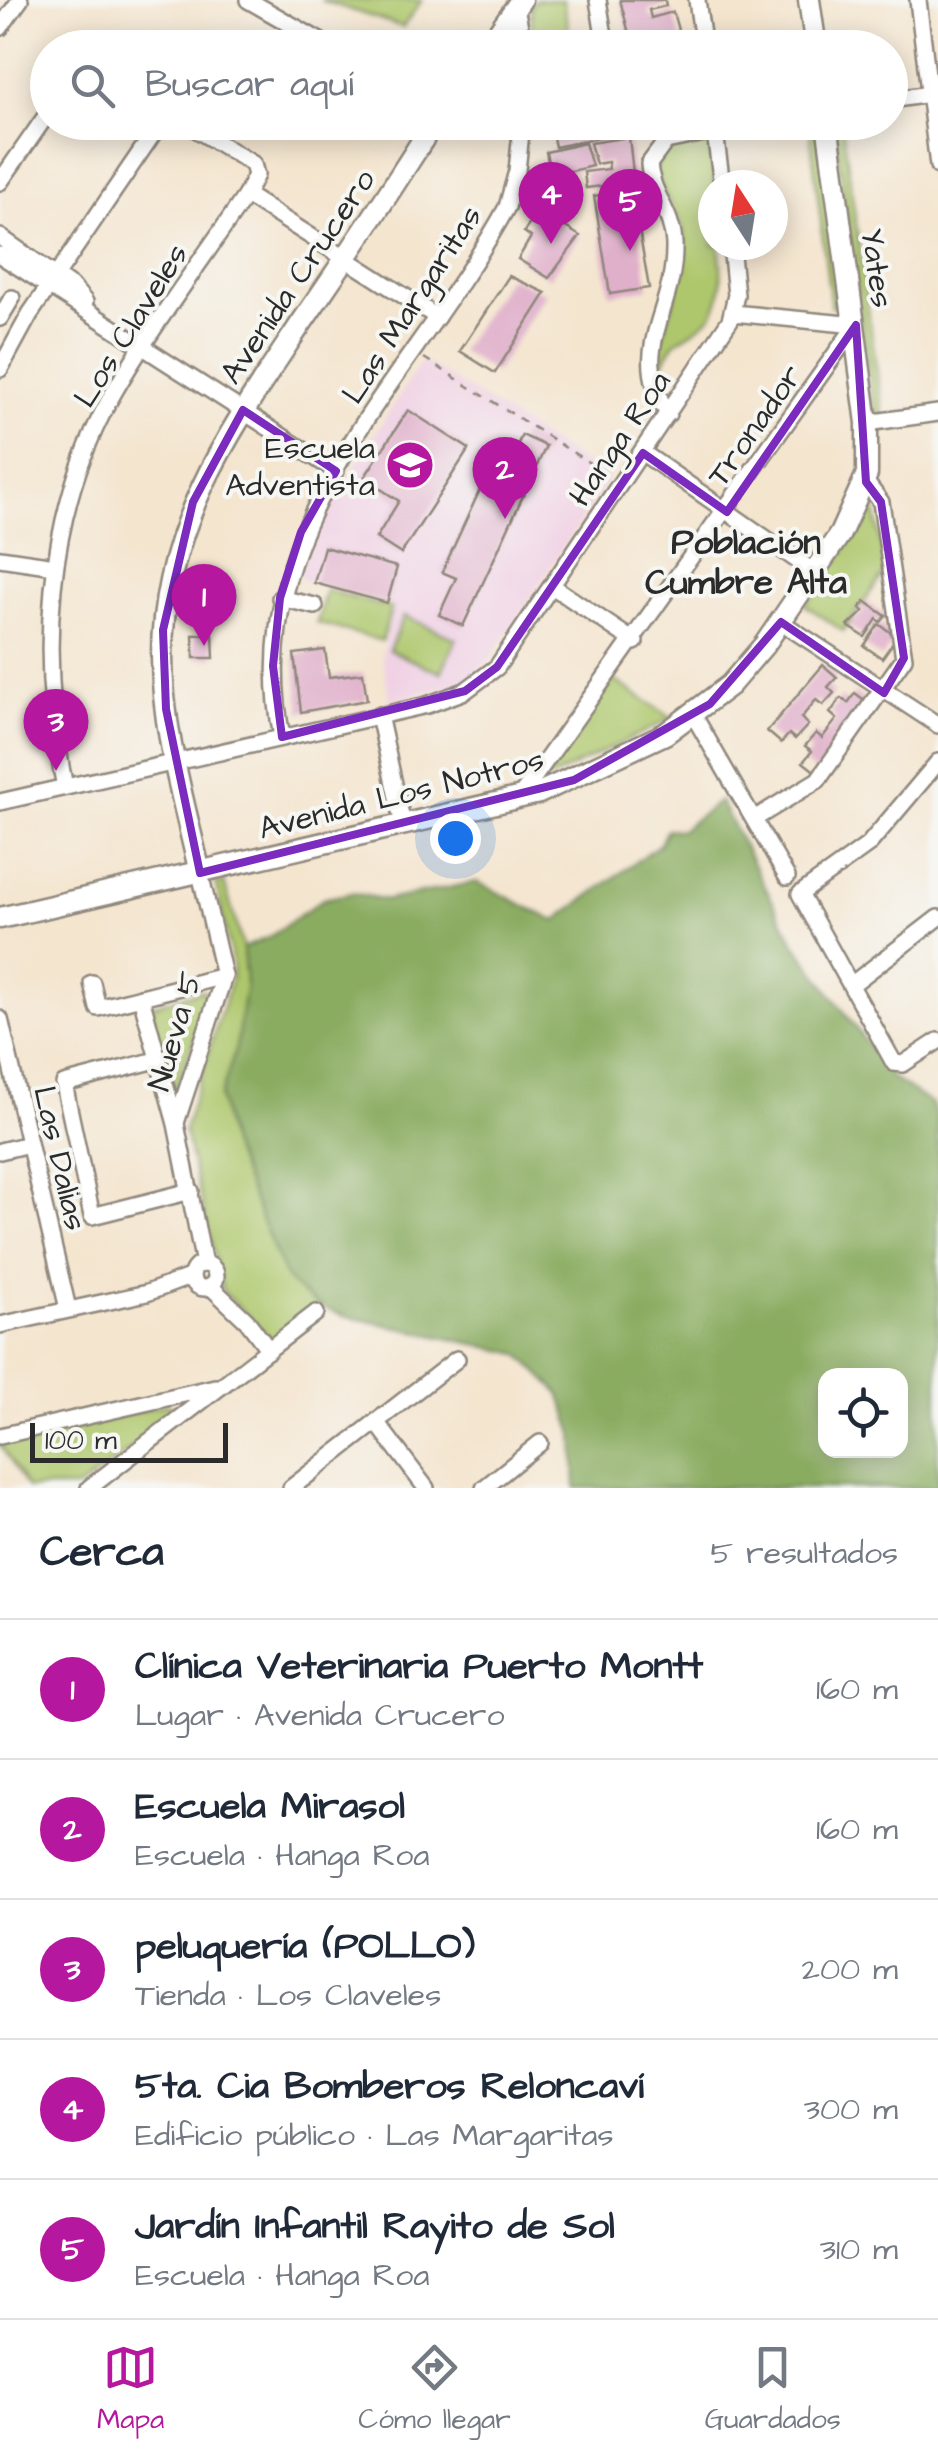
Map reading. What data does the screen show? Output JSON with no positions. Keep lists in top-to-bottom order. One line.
{"streets":{"main road":["Yates","Avenida Crucero","Avenida Los Notros"],"street":["Las Margaritas","Los Claveles","Tronador","Hanga Roa","Nueva 5","Las Dalias"]},"crossings":[["Yates","Tronador"],["Yates","Avenida Los Notros"],["Avenida Crucero","Hanga Roa"],["Avenida Crucero","Avenida Los Notros"],["Avenida Crucero","Nueva 5"],["Las Margaritas","Hanga Roa"],["Los Claveles","Hanga Roa"],["Tronador","Avenida Los Notros"],["Avenida Los Notros","Nueva 5"]],"districts":["Población Cumbre Alta"],"places":{"school or university":["Escuela Adventista"]},"scale_bar":"100 m","north":"top","page":{"search":"Buscar aquí","pins":["4","5","2","1","3"],"scale":"100 m","heading":["Cerca","5 resultados"],"list":[{"mark":"1","name":"Clínica Veterinaria Puerto Montt","note":"Lugar · Avenida Crucero","value":"160 m"},{"mark":"2","name":"Escuela Mirasol","note":"Escuela · Hanga Roa","value":"160 m"},{"mark":"3","name":"peluquería (POLLO)","note":"Tienda · Los Claveles","value":"200 m"},{"mark":"4","name":"5ta. Cia Bomberos Reloncaví","note":"Edificio público · Las Margaritas","value":"300 m"},{"mark":"5","name":"Jardín Infantil Rayito de Sol","note":"Escuela · Hanga Roa","value":"310 m"}],"nav":["Mapa","Cómo llegar","Guardados"]}}
